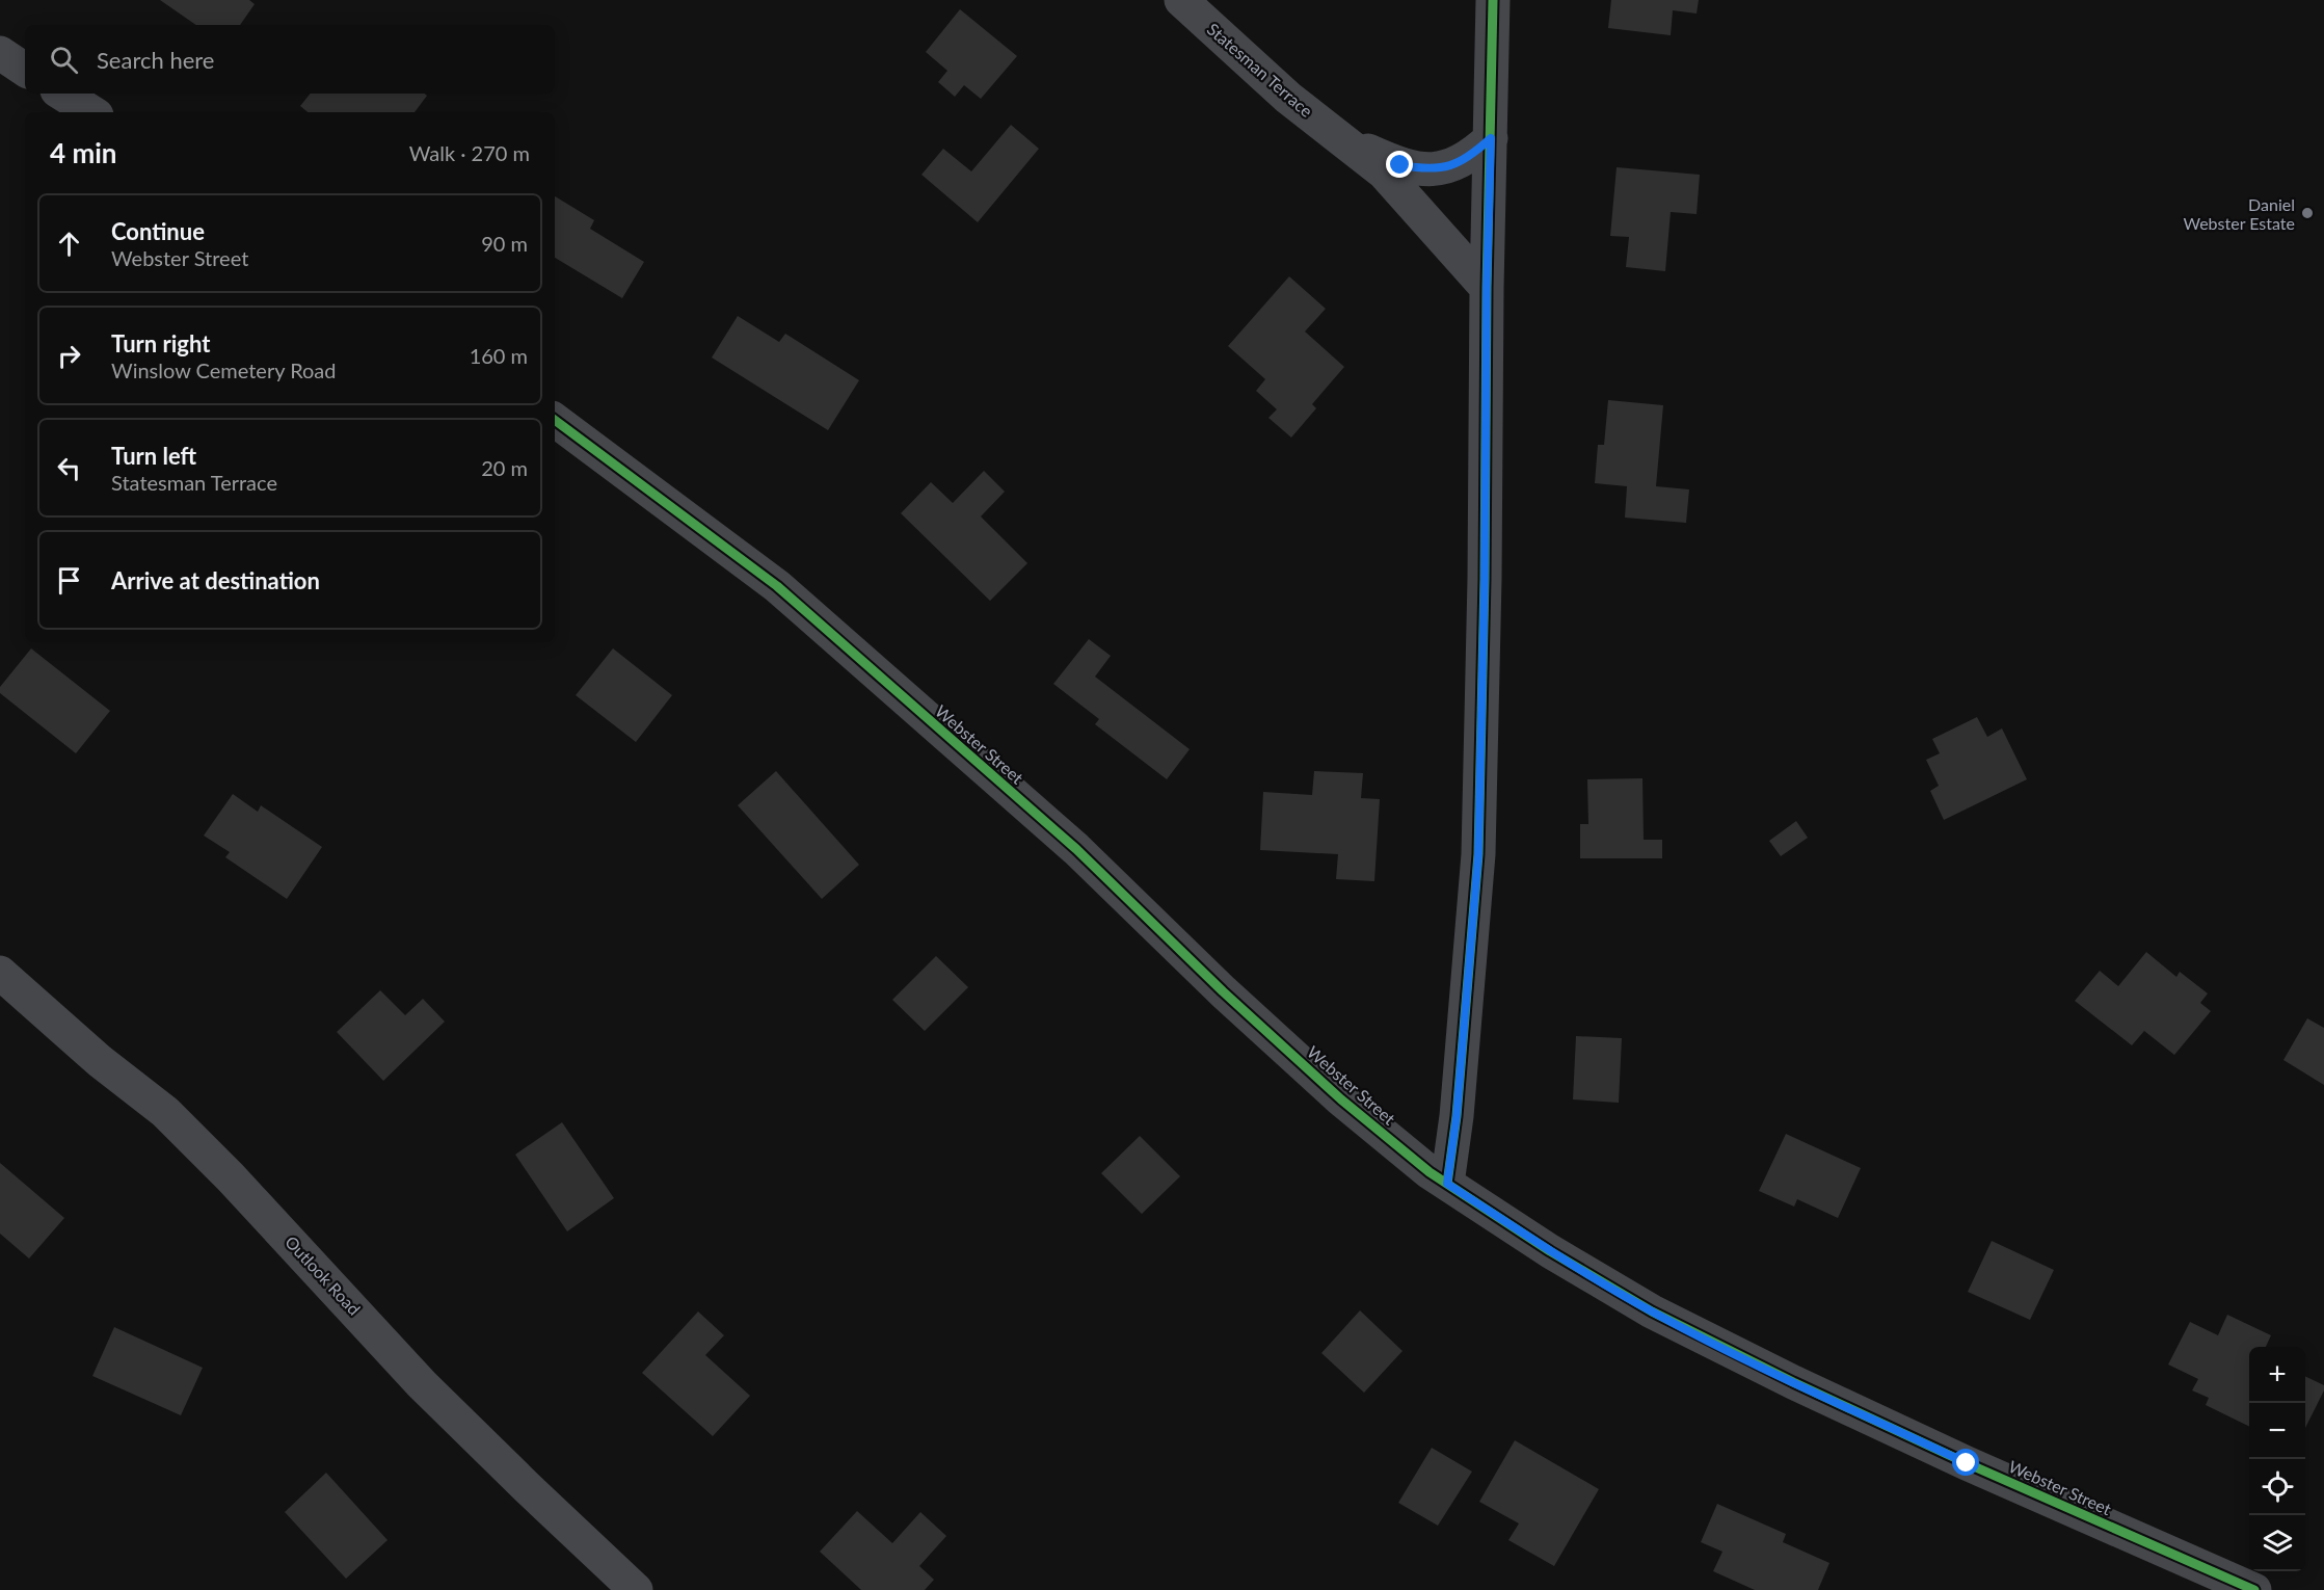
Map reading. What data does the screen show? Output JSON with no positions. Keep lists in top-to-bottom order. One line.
{"streets":{"street":["Statesman Terrace","Webster Street","Outlook Road"]},"places":["Daniel Webster Estate"],"page":{"search":"Search here","heading":["4 min","Walk · 270 m"],"list":[["Continue","Webster Street","90 m"],["Turn right","Winslow Cemetery Road","160 m"],["Turn left","Statesman Terrace","20 m"],"Arrive at destination"],"map_buttons":["+","−"]}}
